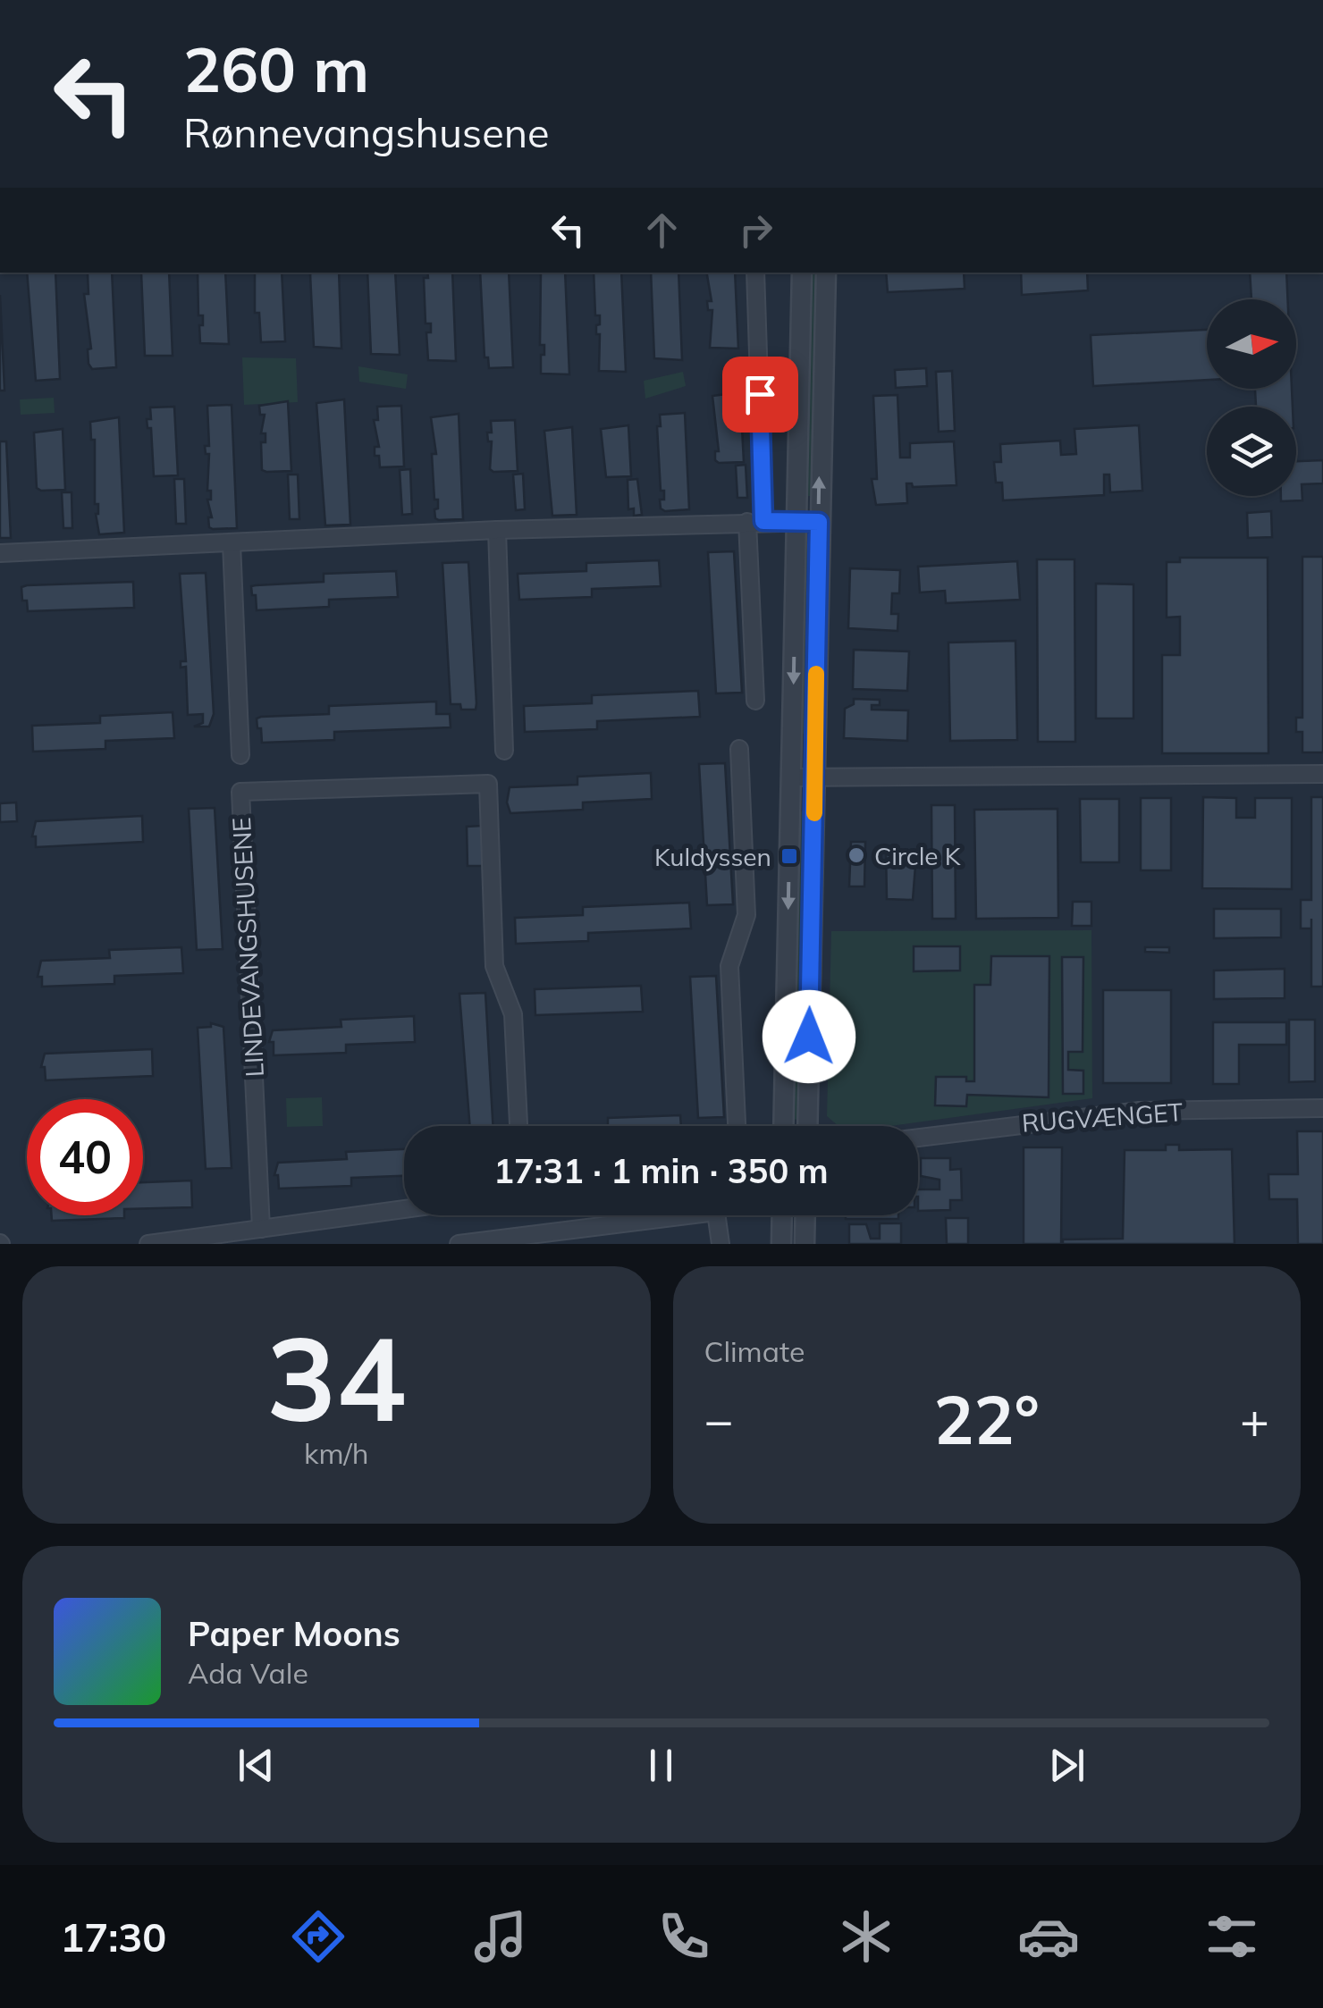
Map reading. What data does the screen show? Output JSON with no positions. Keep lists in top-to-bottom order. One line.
{"streets":{"street":["LINDEVANGSHUSENE","RUGVÆNGET"]},"places":{"other":["Circle K"],"transit":["Kuldyssen"]},"north":"right","page":{"turn":["260 m","Rønnevangshusene"],"limit":"40","trip":"17:31 · 1 min · 350 m","tile":[["34","km/h"],"Climate"],"heat":["−","22°","+"],"song":["Paper Moons","Ada Vale"],"tabs":"17:30"}}
